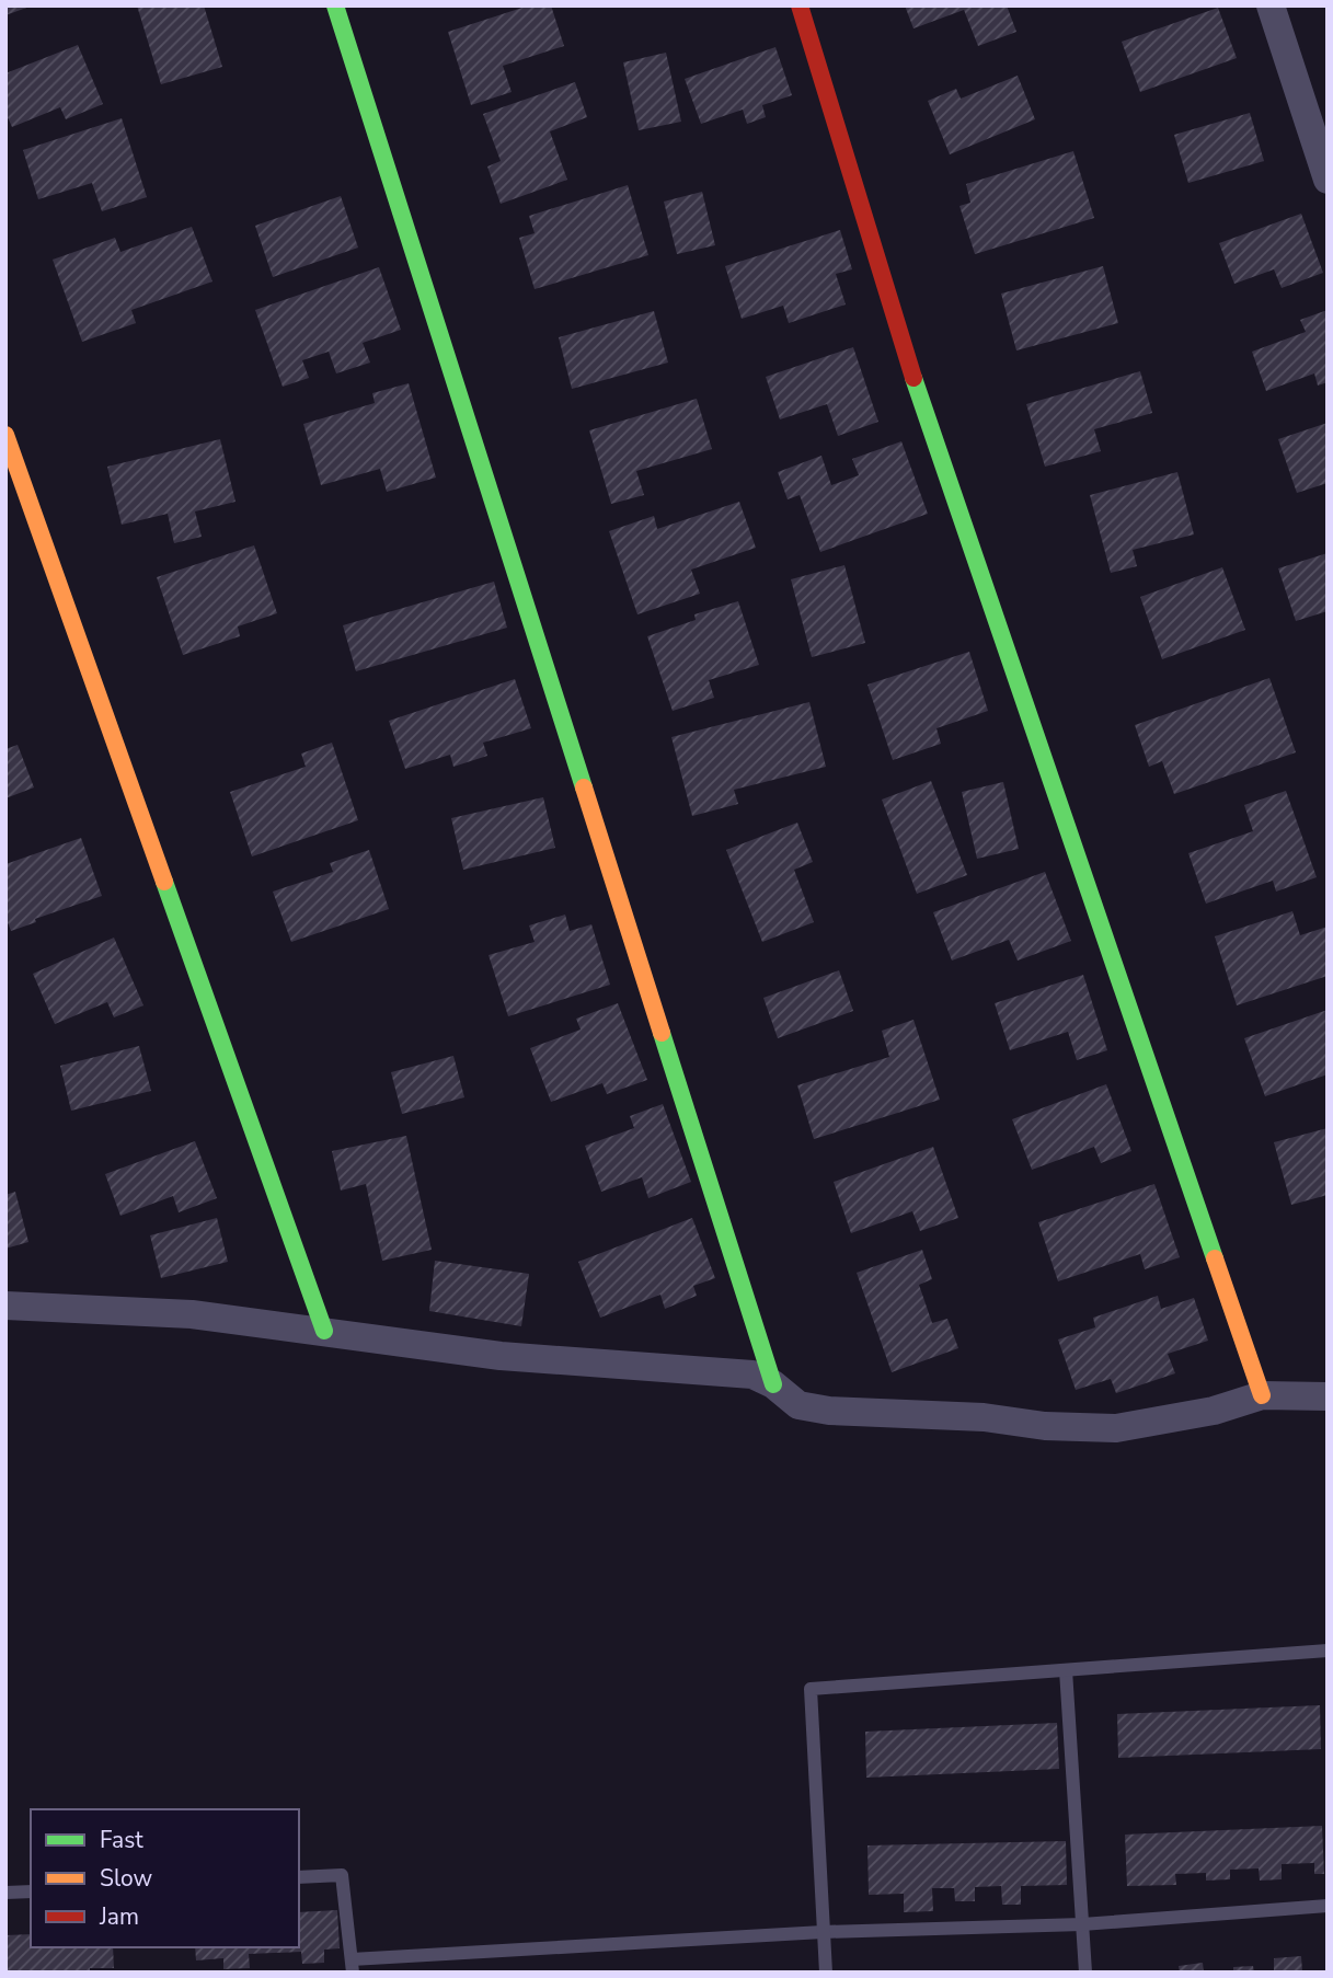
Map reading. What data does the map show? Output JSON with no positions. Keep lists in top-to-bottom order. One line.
{"legend":["Fast","Slow","Jam"]}
